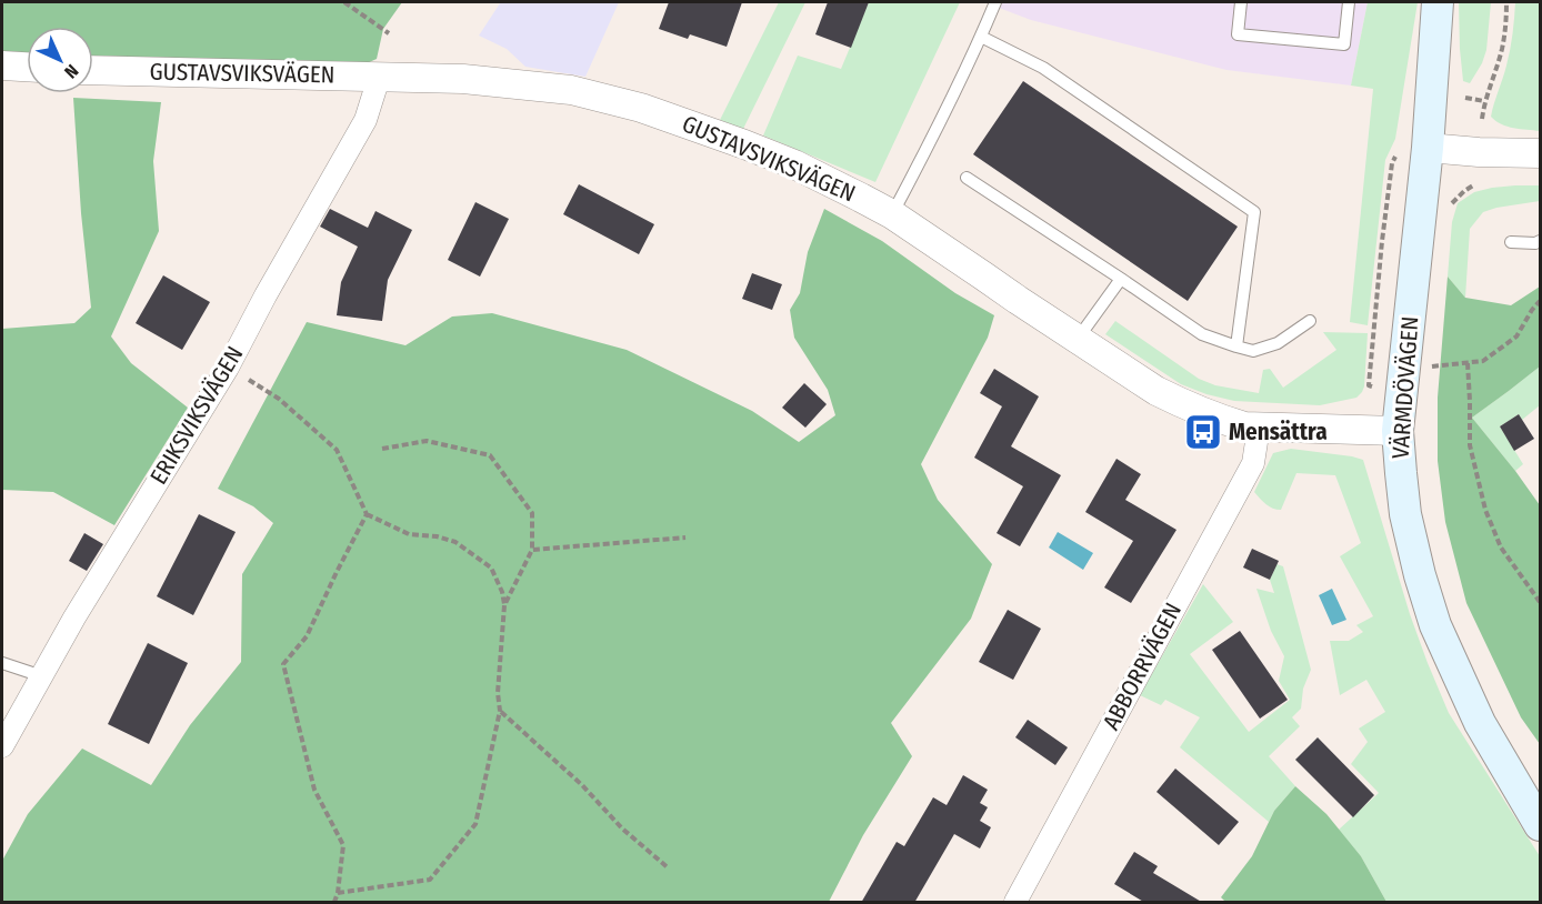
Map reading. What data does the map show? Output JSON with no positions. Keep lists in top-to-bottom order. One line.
{"streets":{"main road":["VÄRMDÖVÄGEN"],"street":["GUSTAVSVIKSVÄGEN","ERIKSVIKSVÄGEN","ABBORRVÄGEN"]},"crossings":[["GUSTAVSVIKSVÄGEN","VÄRMDÖVÄGEN"],["GUSTAVSVIKSVÄGEN","ERIKSVIKSVÄGEN"],["GUSTAVSVIKSVÄGEN","ABBORRVÄGEN"]],"places":{"bus stop":["Mensättra"]},"north":"bottom right"}
